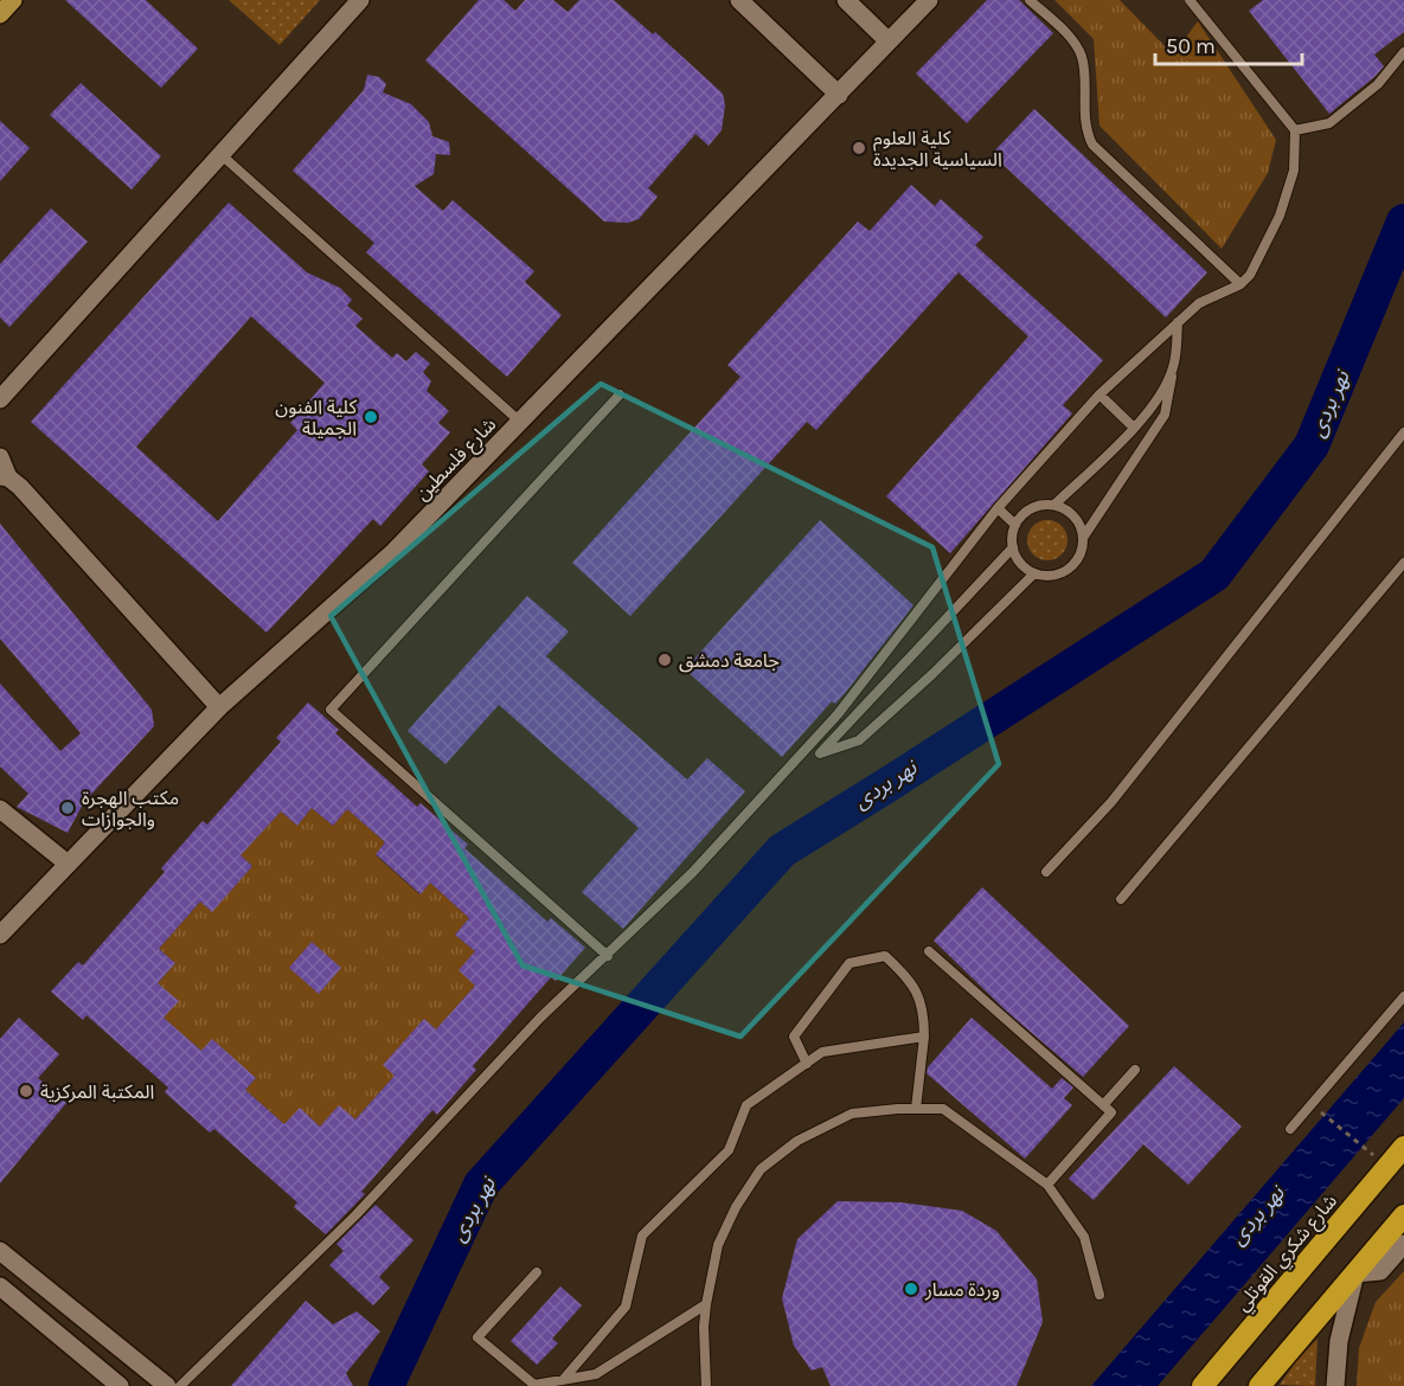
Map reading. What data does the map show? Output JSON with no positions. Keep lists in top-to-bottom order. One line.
{"streets":{"highway":["شارع شكري القوتلي"],"street":["شارع فلسطين"]},"water":["نهر بردى"],"places":["كلية العلوم السياسية الجديدة","كلية الفنون الجميلة","جامعة دمشق","مكتب الهجرة والجوازات","المكتبة المركزية","وردة مسار"],"scale_bar":"50 m"}
